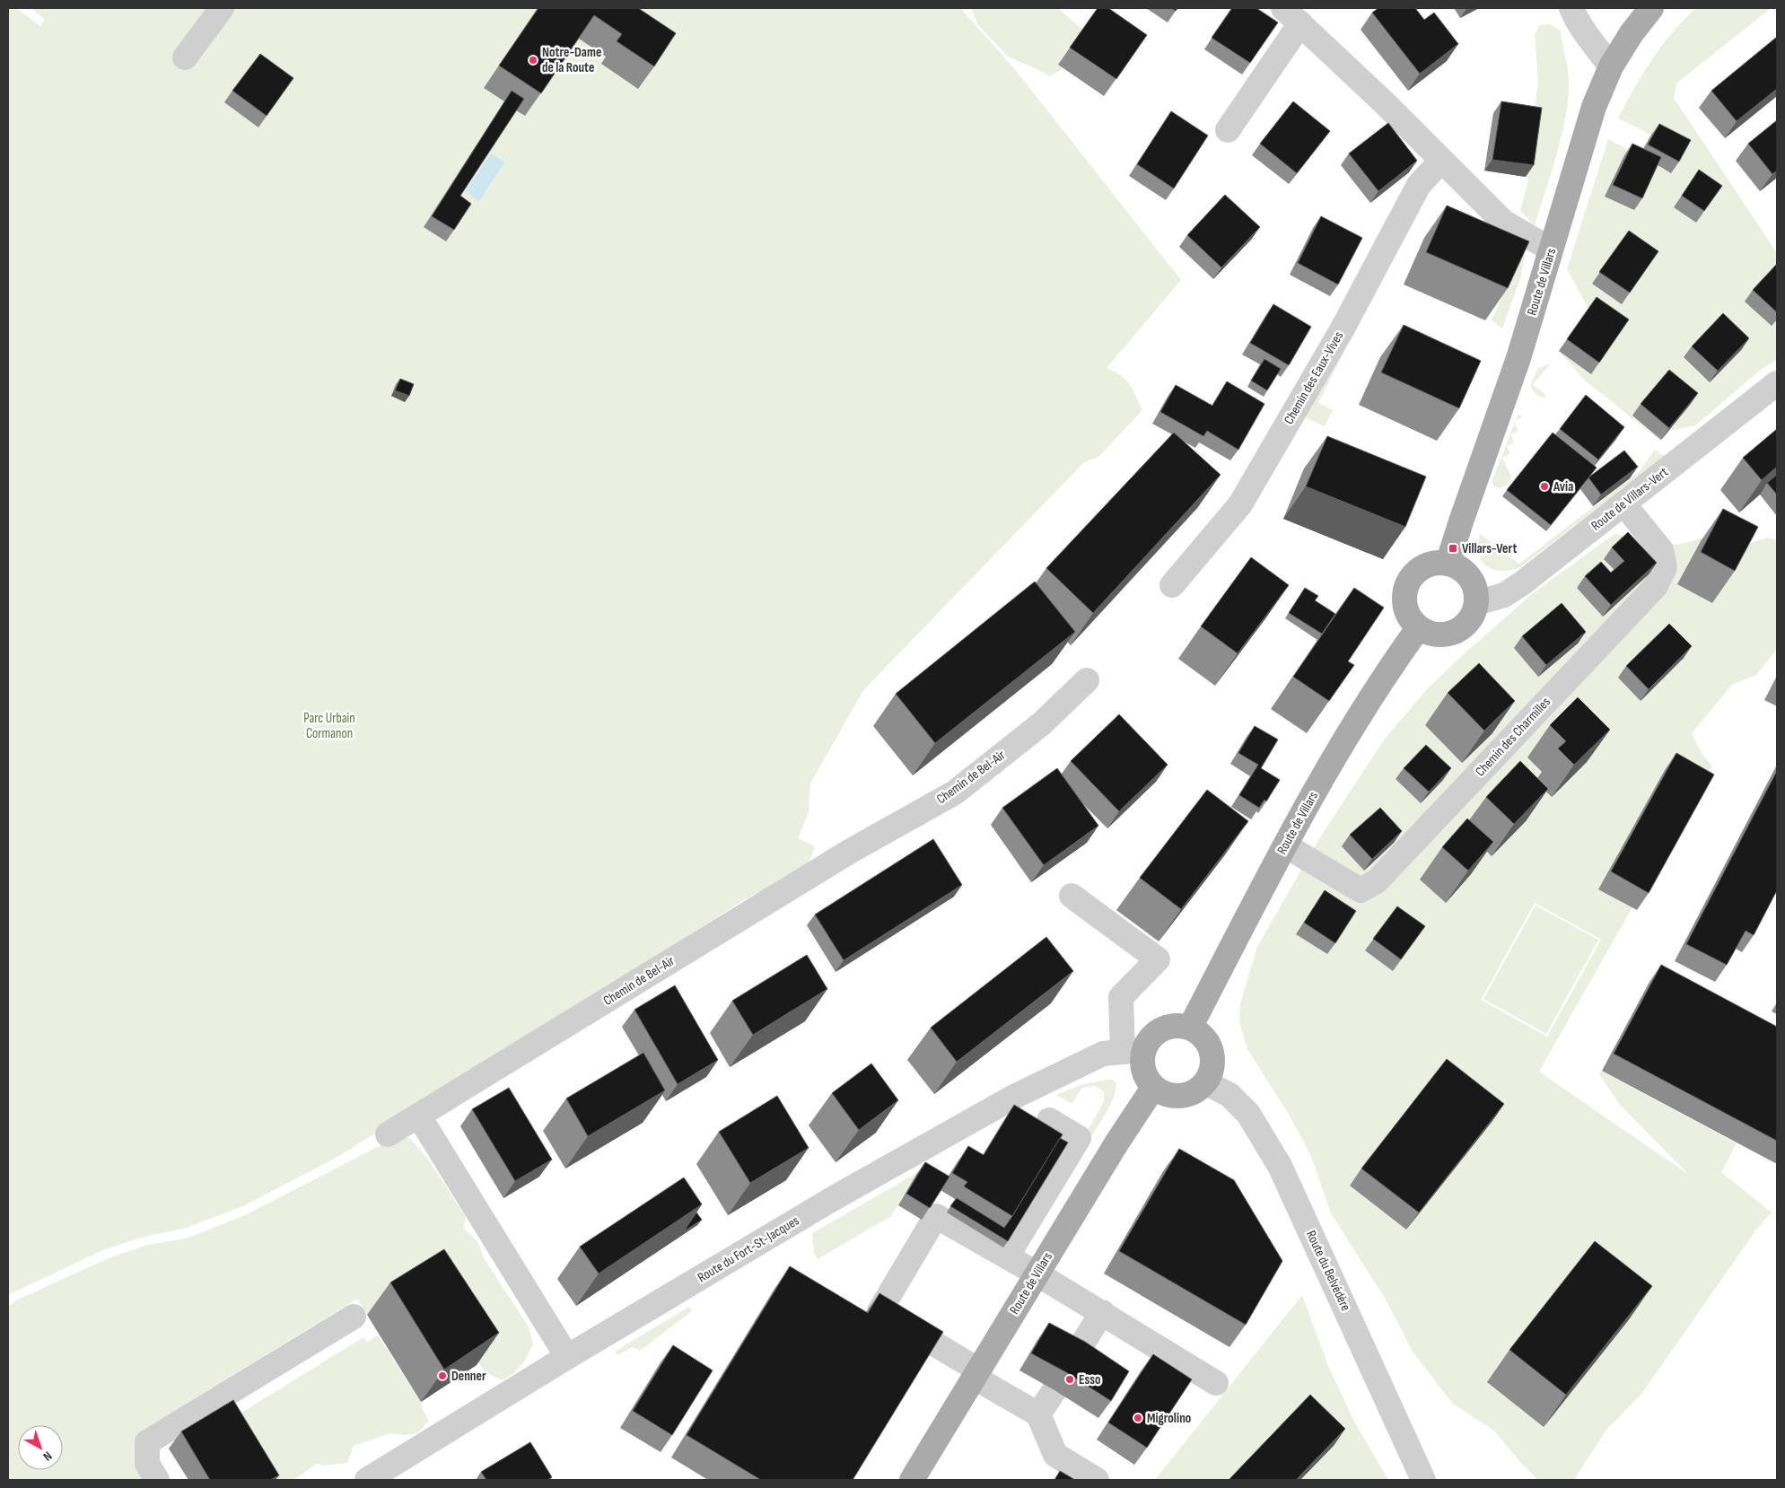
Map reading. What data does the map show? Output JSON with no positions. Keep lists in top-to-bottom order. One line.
{"streets":{"main road":["Route de Villars"],"street":["Chemin des Eaux-Vives","Route de Villars-Vert","Chemin des Charmilles","Chemin de Bel-Air","Route du Fort-St-Jacques","Route du Belvédère"]},"crossings":[["Route de Villars","Route de Villars-Vert"],["Route de Villars","Chemin des Charmilles"],["Route de Villars","Route du Fort-St-Jacques"],["Route de Villars","Route du Belvédère"],["Route de Villars-Vert","Chemin des Charmilles"],["Route du Fort-St-Jacques","Route du Belvédère"]],"parks":["Parc Urbain Cormanon"],"places":{"other":["Notre-Dame de la Route","Avia","Denner","Esso","Migrolino"],"transit":["Villars-Vert"]},"north":"bottom right"}
